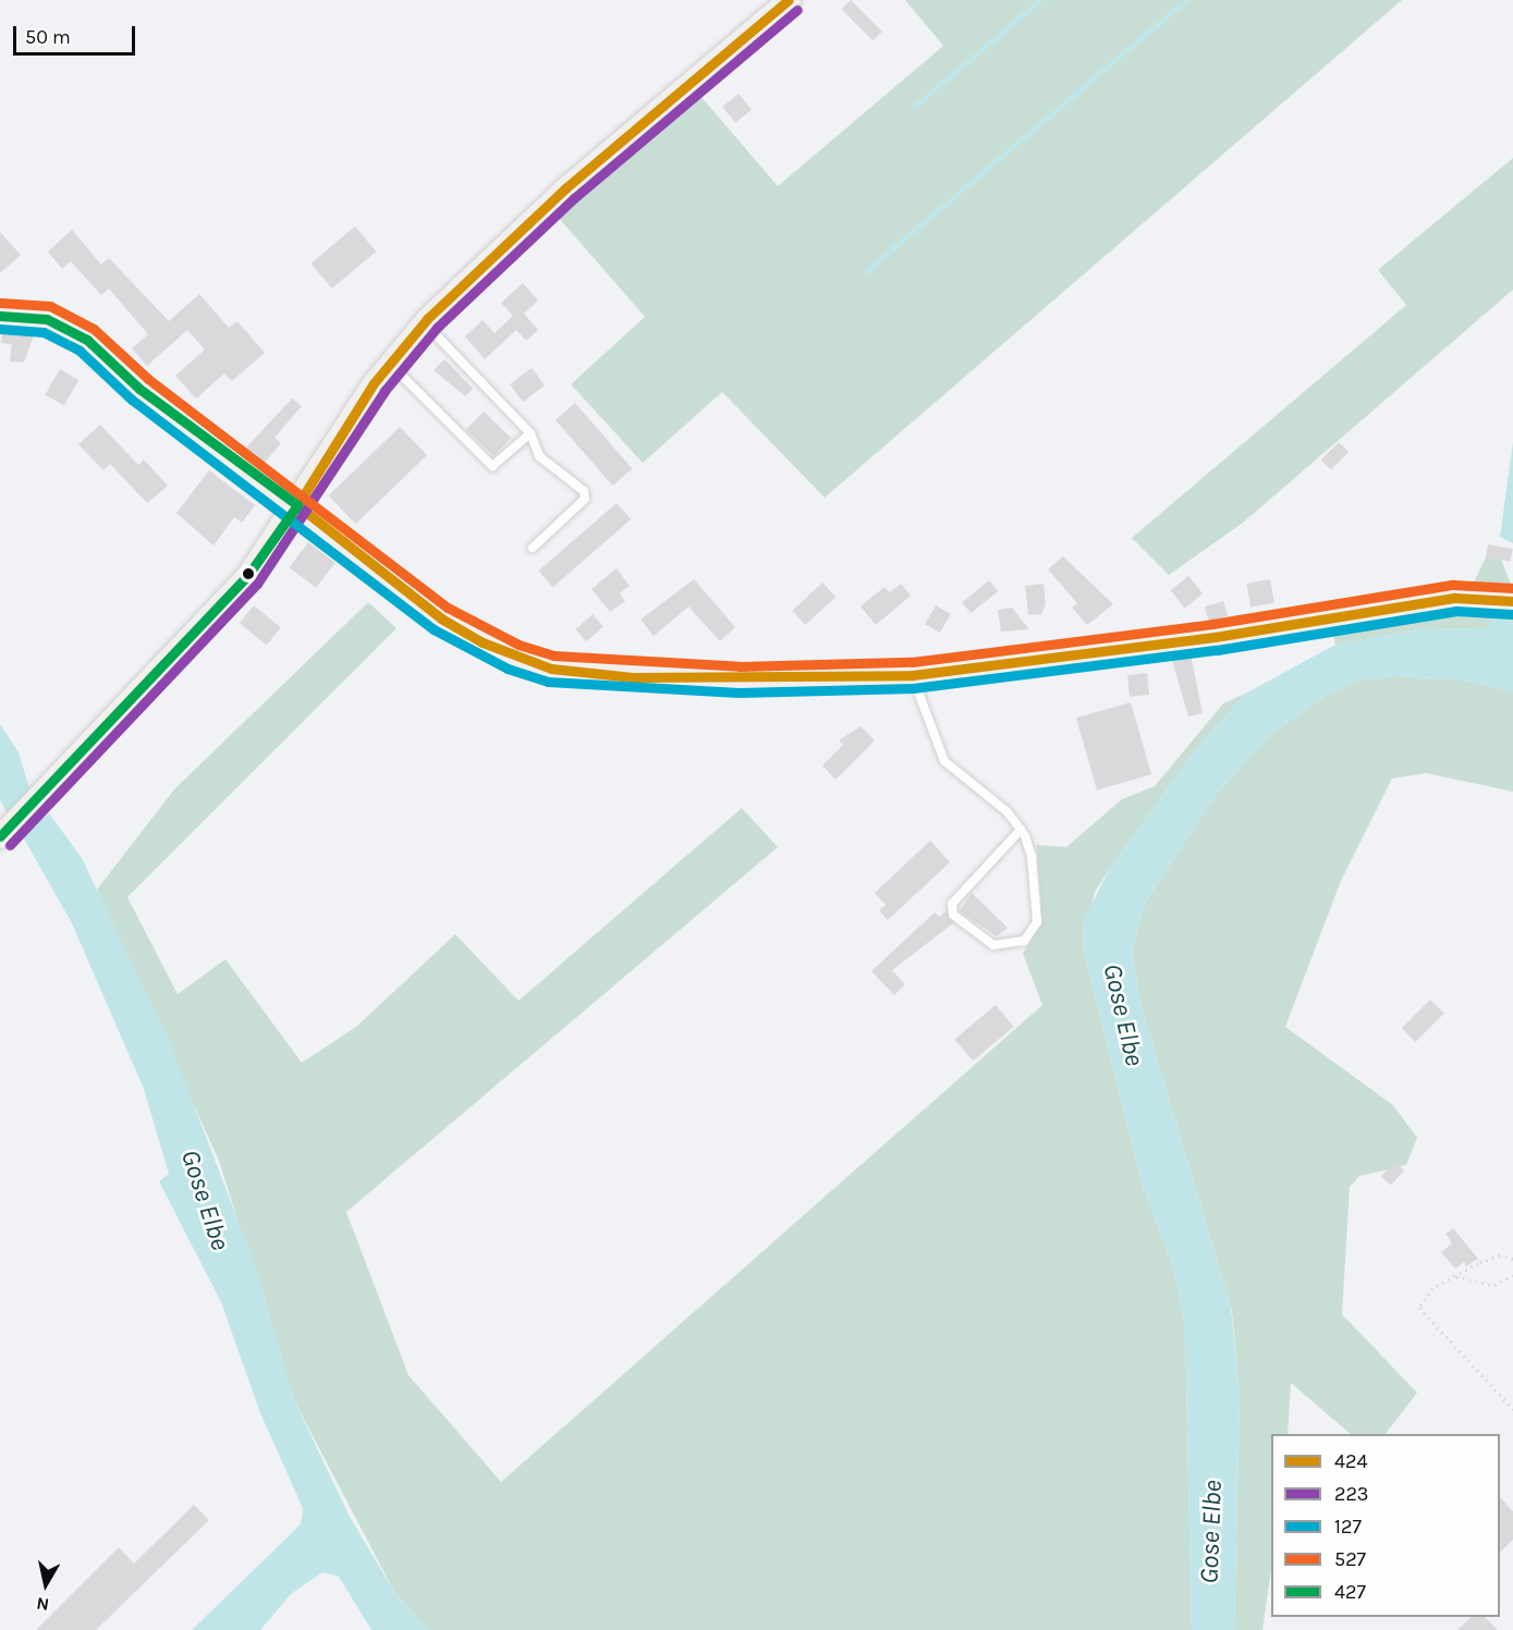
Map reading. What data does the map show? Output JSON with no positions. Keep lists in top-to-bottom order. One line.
{"water":["Gose Elbe"],"lines":["transit line 424","transit line 223","transit line 527","transit line 427","transit line 127"],"legend":["424","223","127","527","427"],"scale_bar":"50 m","north":"bottom"}
